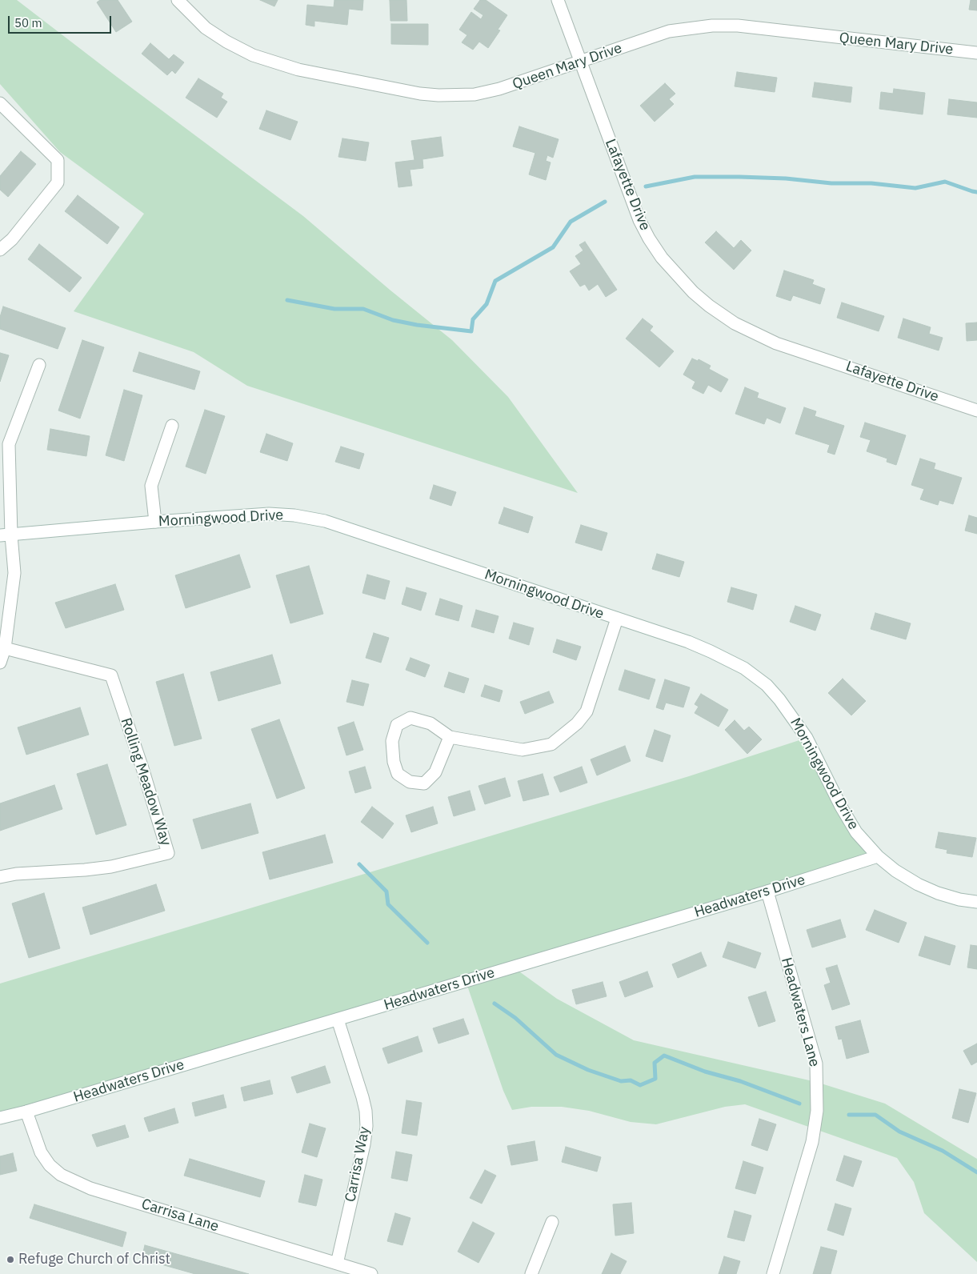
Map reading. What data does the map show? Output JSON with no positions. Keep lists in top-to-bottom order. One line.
{"streets":{"street":["Queen Mary Drive","Lafayette Drive","Morningwood Drive","Rolling Meadow Way","Headwaters Drive","Headwaters Lane","Carrisa Way","Carrisa Lane"]},"crossings":[["Queen Mary Drive","Lafayette Drive"],["Morningwood Drive","Headwaters Drive"],["Headwaters Drive","Headwaters Lane"],["Headwaters Drive","Carrisa Way"],["Headwaters Drive","Carrisa Lane"],["Carrisa Way","Carrisa Lane"]],"places":["Refuge Church of Christ"],"scale_bar":"50 m"}
